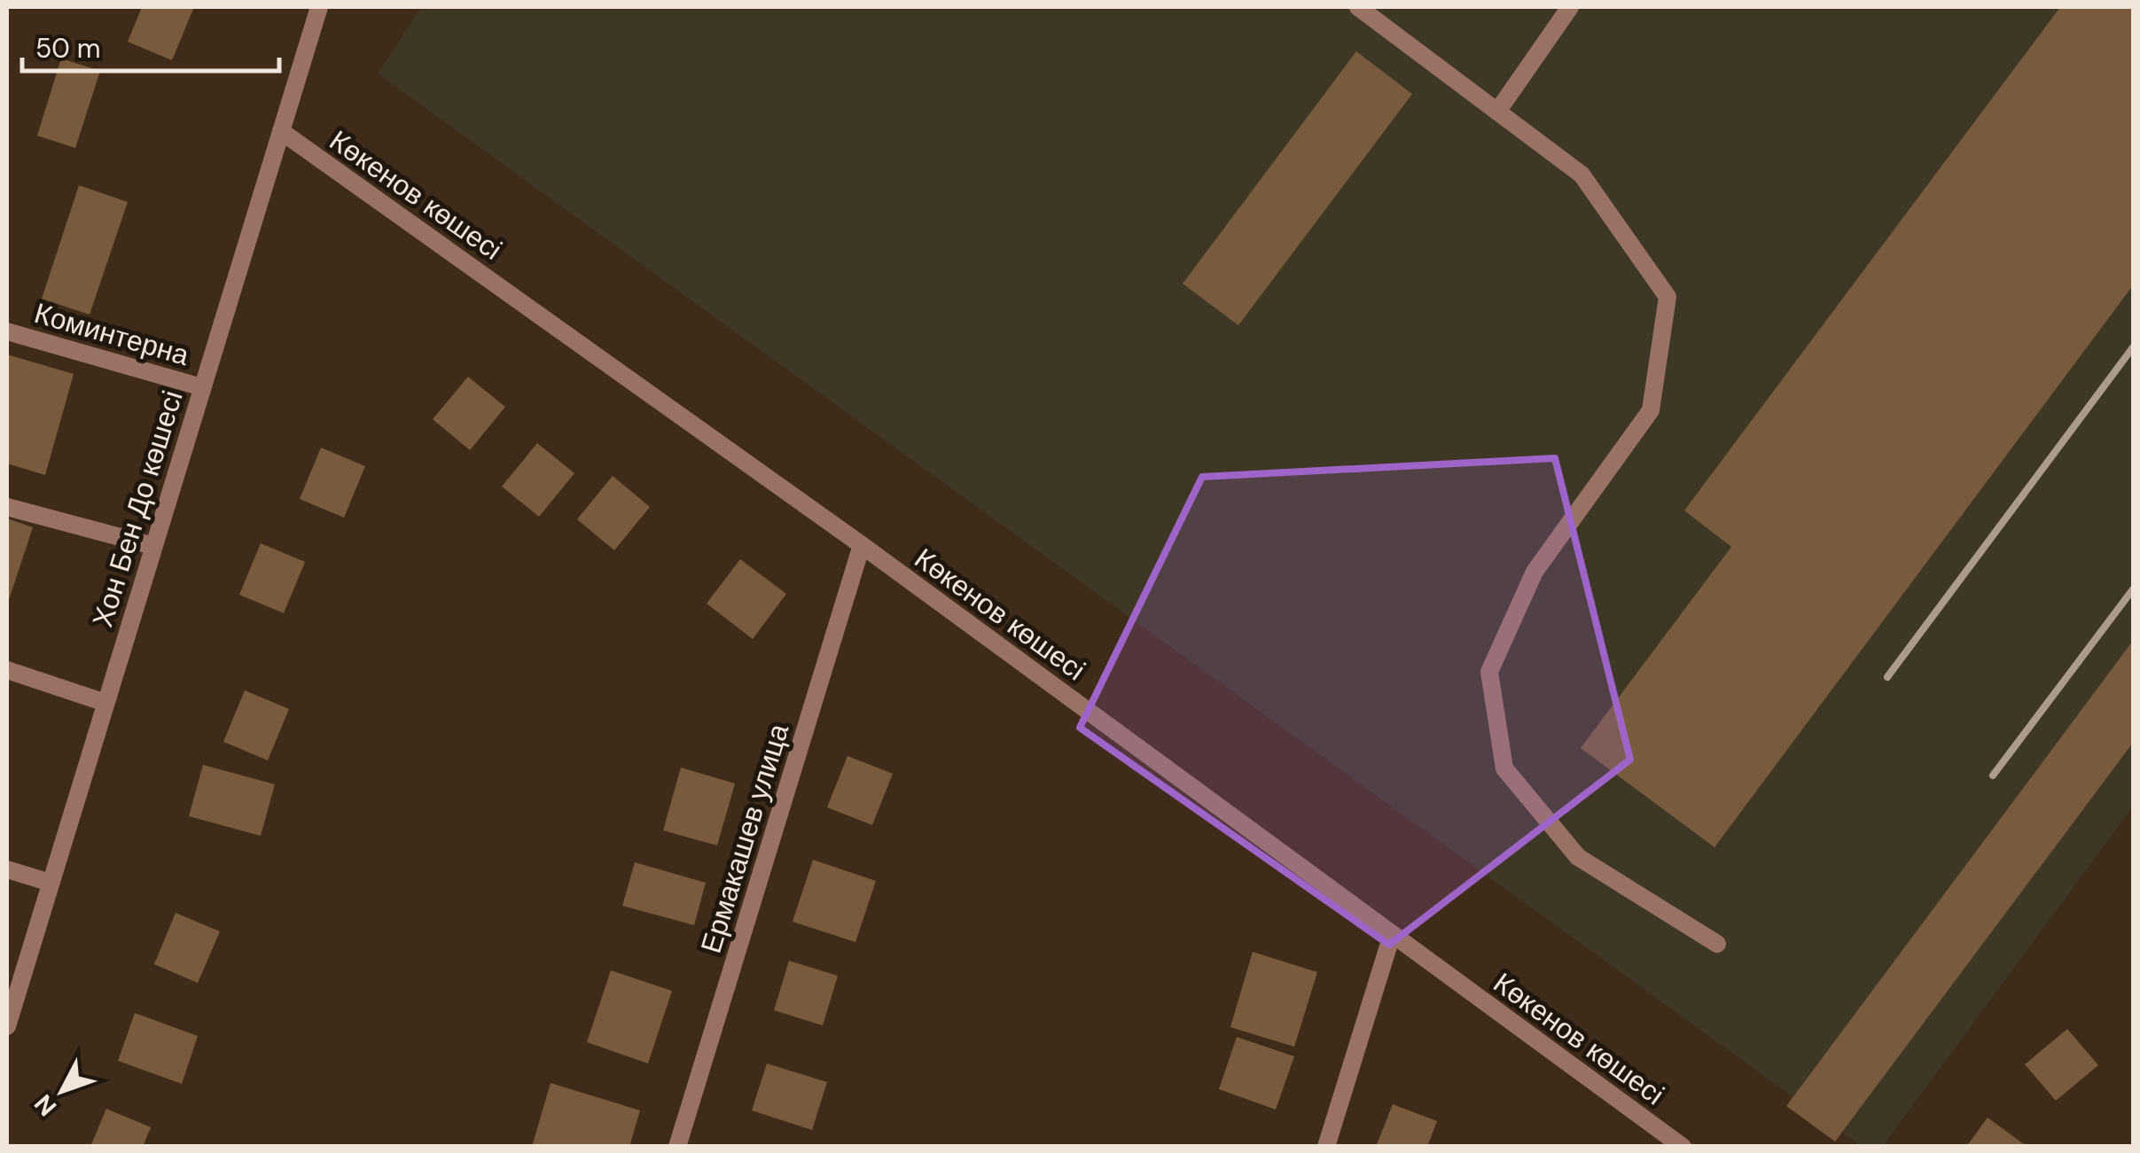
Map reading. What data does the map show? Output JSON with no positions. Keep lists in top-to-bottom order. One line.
{"streets":{"street":["Көкенов көшесі","Коминтерна","Хон Бен До көшесі","Ермакашев улица"]},"crossings":[["Көкенов көшесі","Хон Бен До көшесі"],["Көкенов көшесі","Ермакашев улица"],["Коминтерна","Хон Бен До көшесі"]],"scale_bar":"50 m","north":"bottom left"}
